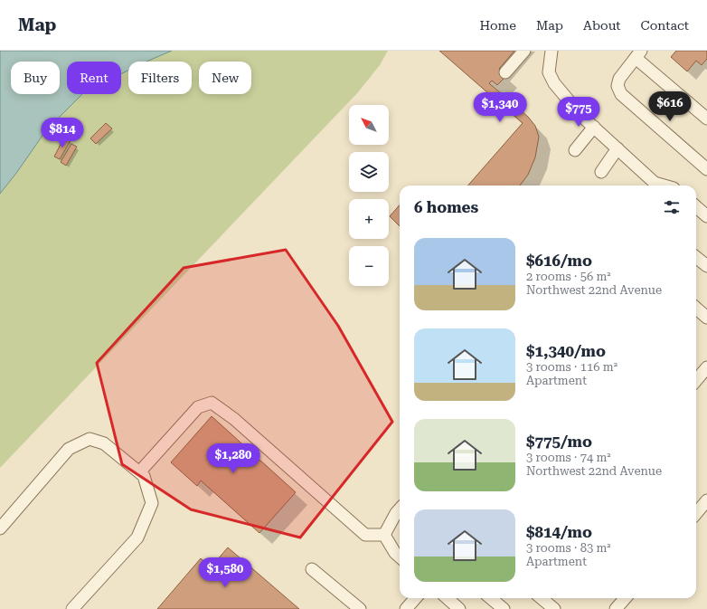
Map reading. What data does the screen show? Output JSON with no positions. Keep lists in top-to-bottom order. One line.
{"north":"top left","page":{"header":"Map","nav":["Home","Map","About","Contact"],"chip":["Buy","Rent","Filters","New"],"price":["$616","$1,340","$775","$814","$1,280","$1,580"],"map_buttons":["+","−"],"heading":"6 homes","list":[{"name":"$616/mo","note":"2 rooms · 56 m² · Northwest 22nd Avenue"},{"name":"$1,340/mo","note":"3 rooms · 116 m² · Apartment"},{"name":"$775/mo","note":"3 rooms · 74 m² · Northwest 22nd Avenue"},{"name":"$814/mo","note":"3 rooms · 83 m² · Apartment"}]}}
